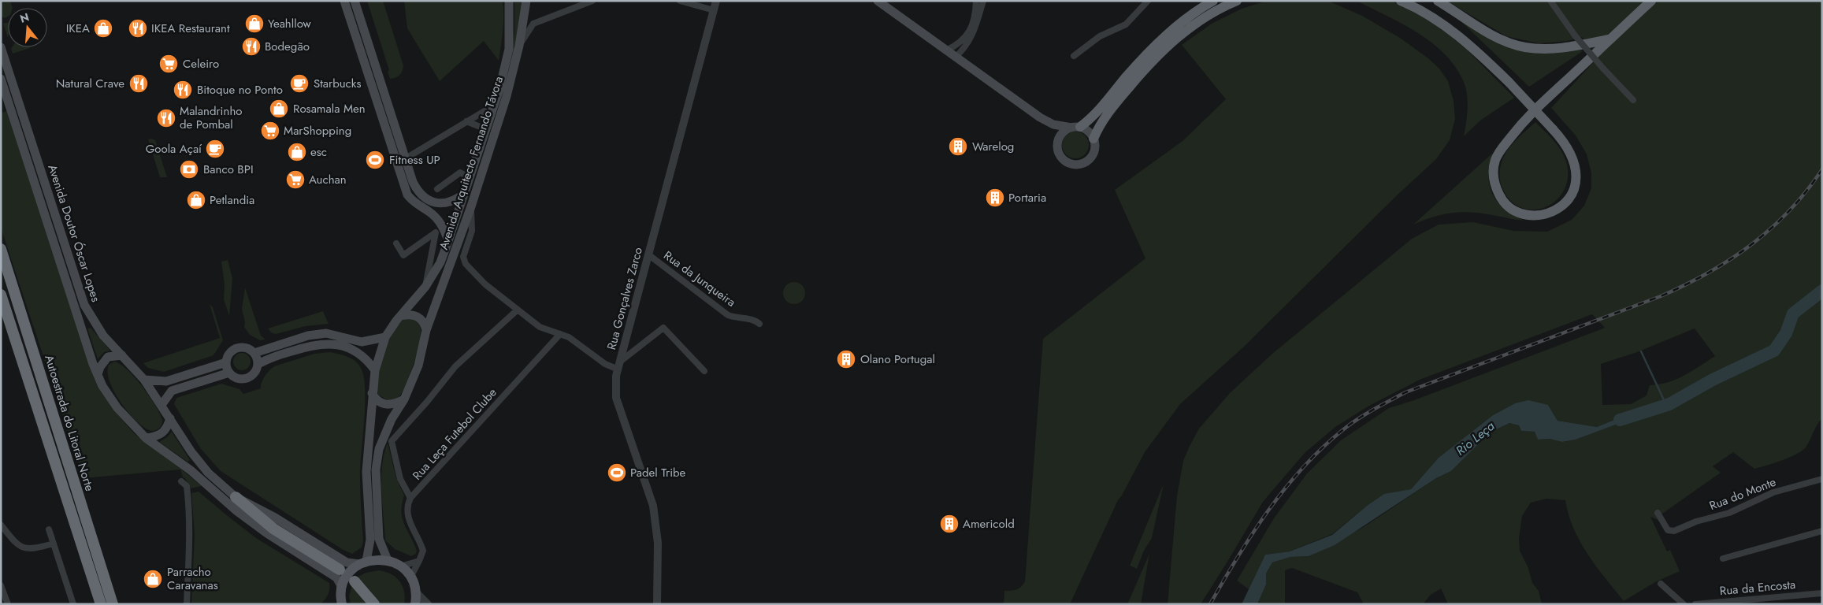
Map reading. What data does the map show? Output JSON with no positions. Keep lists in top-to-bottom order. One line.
{"streets":{"highway":["Autoestrada do Litoral Norte"],"main road":["Avenida Arquitecto Fernando Távora","Avenida Doutor Óscar Lopes"],"street":["Rua da Junqueira","Rua Gonçalves Zarco","Rua Leça Futebol Clube","Rua do Monte","Rua da Encosta"]},"crossings":[["Avenida Arquitecto Fernando Távora","Avenida Doutor Óscar Lopes"],["Rua da Junqueira","Rua Gonçalves Zarco"]],"water":["Rio Leça"],"places":{"shop":["Yeahllow","IKEA","Rosamala Men","esc","Petlandia","Parracho Caravanas"],"restaurant":["IKEA Restaurant","Bodegão","Natural Crave","Bitoque no Ponto","Malandrinho de Pombal"],"supermarket":["Celeiro","MarShopping","Auchan"],"cafe":["Starbucks","Goola Açaí"],"building":["Warelog","Portaria","Olano Portugal","Americold"],"sports":["Fitness UP","Padel Tribe"],"bank":["Banco BPI"]},"north":"top"}
